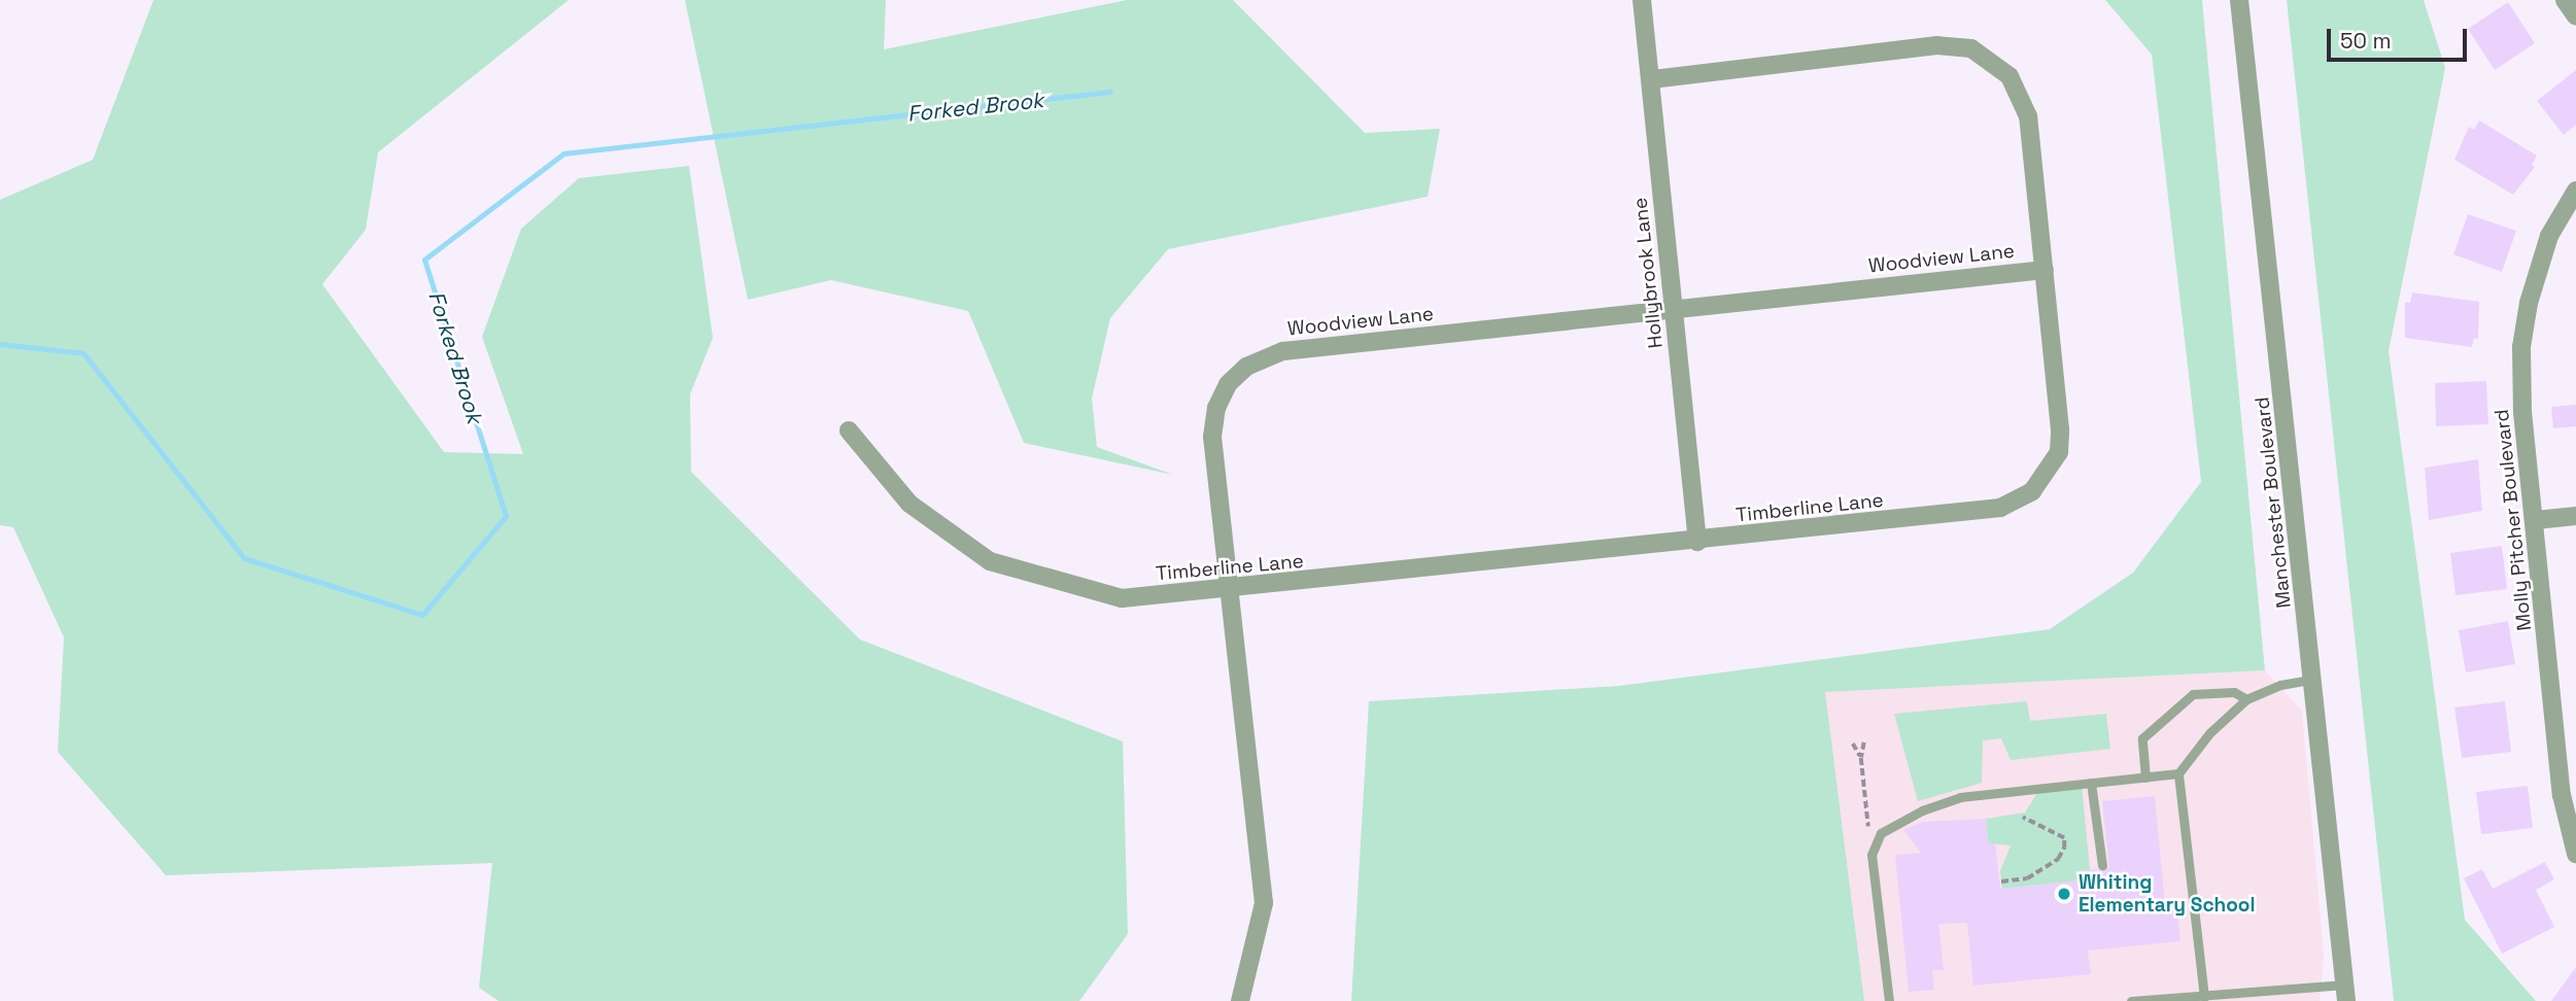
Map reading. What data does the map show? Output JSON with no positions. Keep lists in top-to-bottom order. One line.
{"streets":{"street":["Woodview Lane","Hollybrook Lane","Manchester Boulevard","Timberline Lane","Molly Pitcher Boulevard"]},"crossings":[["Woodview Lane","Hollybrook Lane"],["Woodview Lane","Timberline Lane"],["Hollybrook Lane","Timberline Lane"]],"water":["Forked Brook"],"places":["Whiting Elementary School"],"scale_bar":"50 m"}
